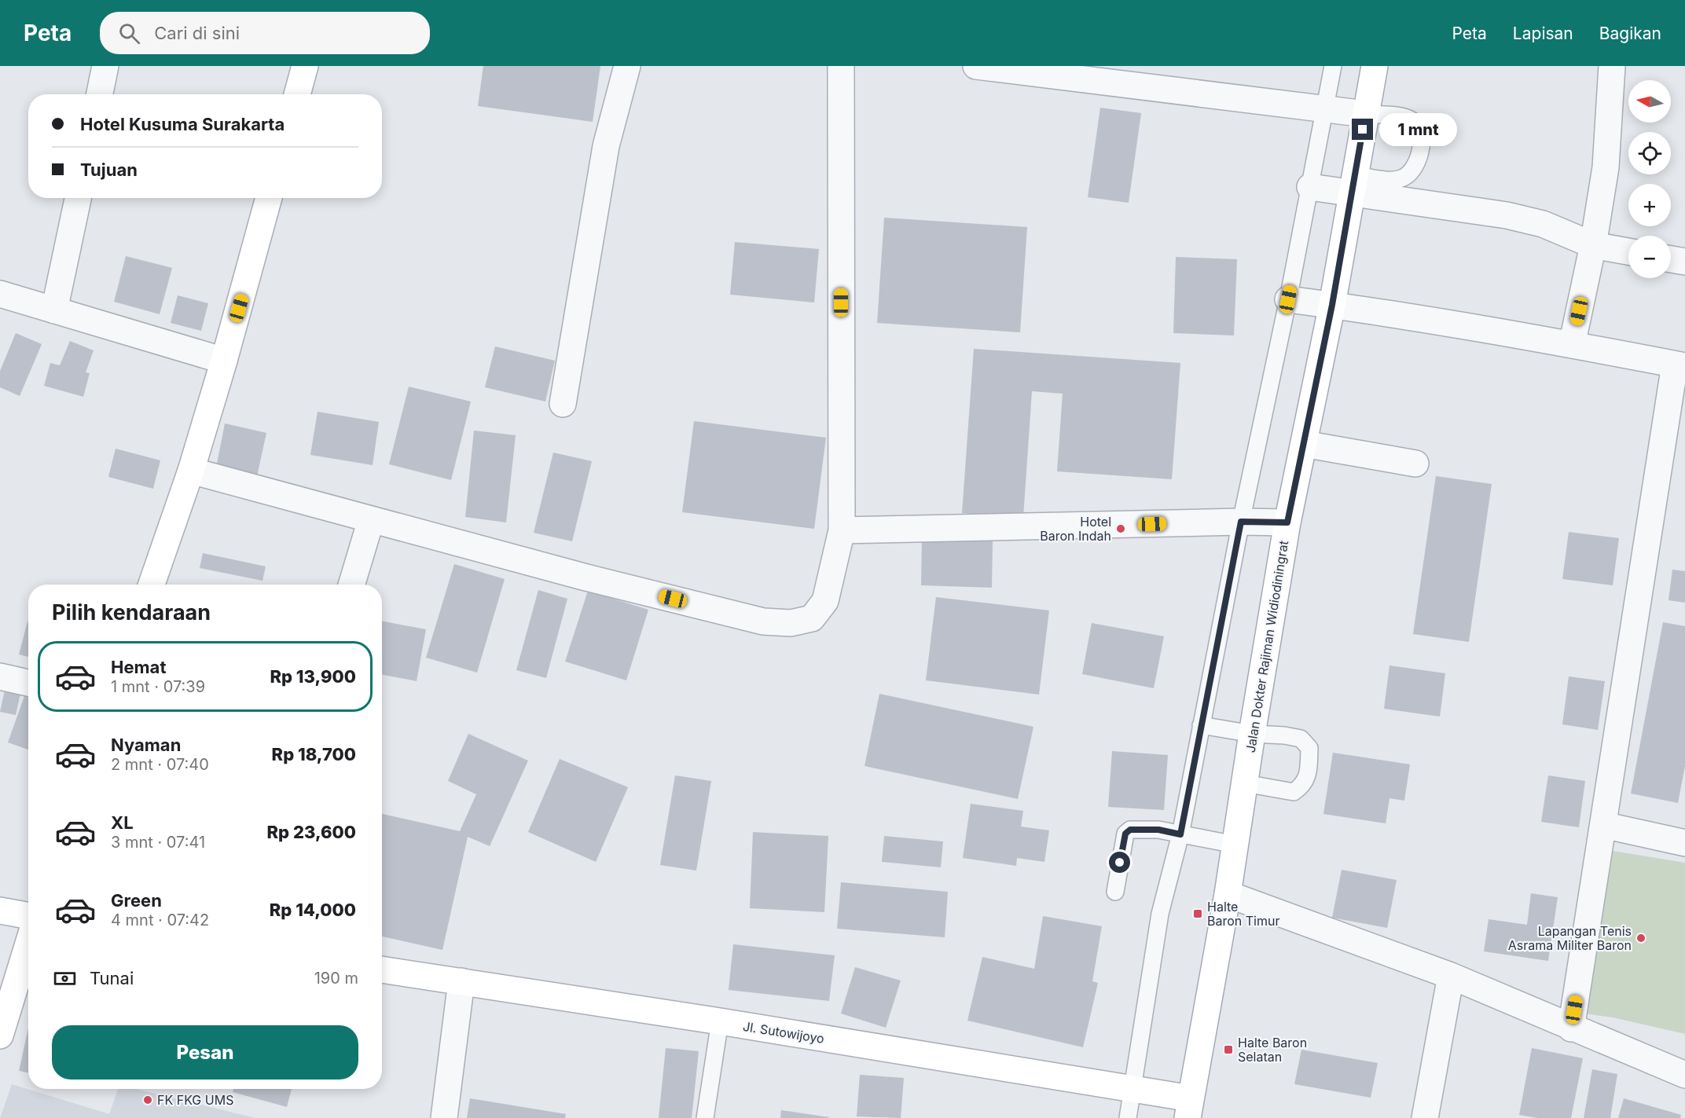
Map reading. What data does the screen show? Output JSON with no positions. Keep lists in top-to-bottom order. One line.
{"streets":{"main road":["Jalan Dokter Rajiman Widiodiningrat","Jl. Sutowijoyo"]},"crossings":[["Jalan Dokter Rajiman Widiodiningrat","Jl. Sutowijoyo"]],"places":{"other":["Hotel Baron Indah","Lapangan Tenis Asrama Militer Baron","FK FKG UMS"],"transit":["Halte Baron Timur","Halte Baron Selatan"]},"north":"left","page":{"header":"Peta","search":"Cari di sini","nav":["Peta","Lapisan","Bagikan"],"map_buttons":["+","−"],"banner":["Hotel Kusuma Surakarta","Tujuan"],"bubble":"1 mnt","heading":"Pilih kendaraan","list":[{"name":"Hemat","note":"1 mnt · 07:39","value":"Rp 13,900"},{"name":"Nyaman","note":"2 mnt · 07:40","value":"Rp 18,700"},{"name":"XL","note":"3 mnt · 07:41","value":"Rp 23,600"},{"name":"Green","note":"4 mnt · 07:42","value":"Rp 14,000"}],"pay":["Tunai","190 m"],"buttons":"Pesan"}}
